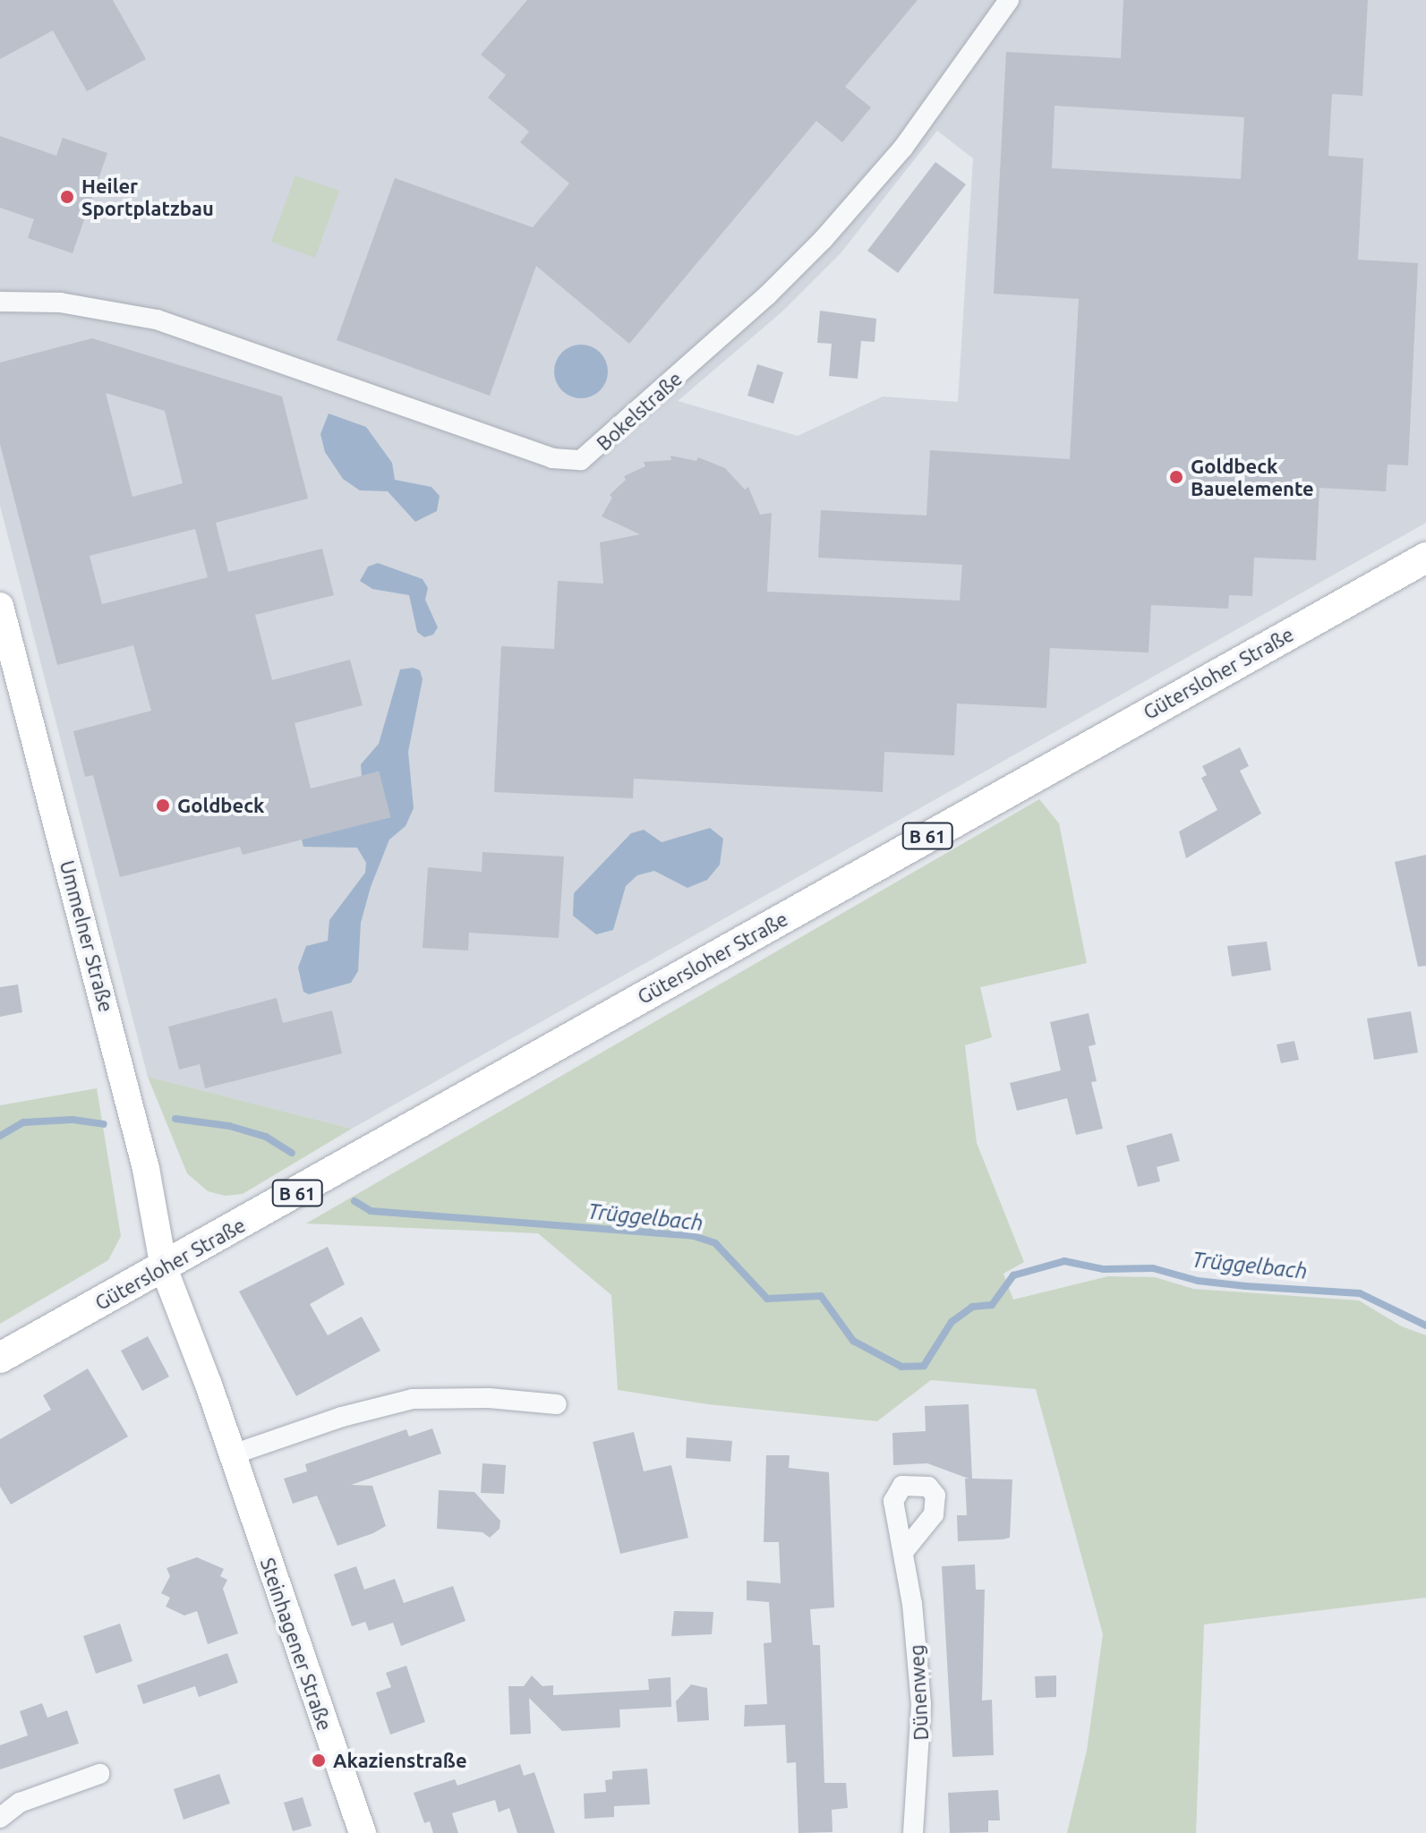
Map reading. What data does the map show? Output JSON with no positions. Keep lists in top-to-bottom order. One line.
{"streets":{"main road":["Gütersloher Straße","B 61","Ummelner Straße","Steinhagener Straße"],"street":["Bokelstraße","Dünenweg"]},"crossings":[["Gütersloher Straße","Ummelner Straße"],["Gütersloher Straße","Steinhagener Straße"],["Ummelner Straße","Steinhagener Straße"]],"water":["Trüggelbach"],"places":["Heiler Sportplatzbau","Goldbeck Bauelemente","Goldbeck","Akazienstraße"]}
